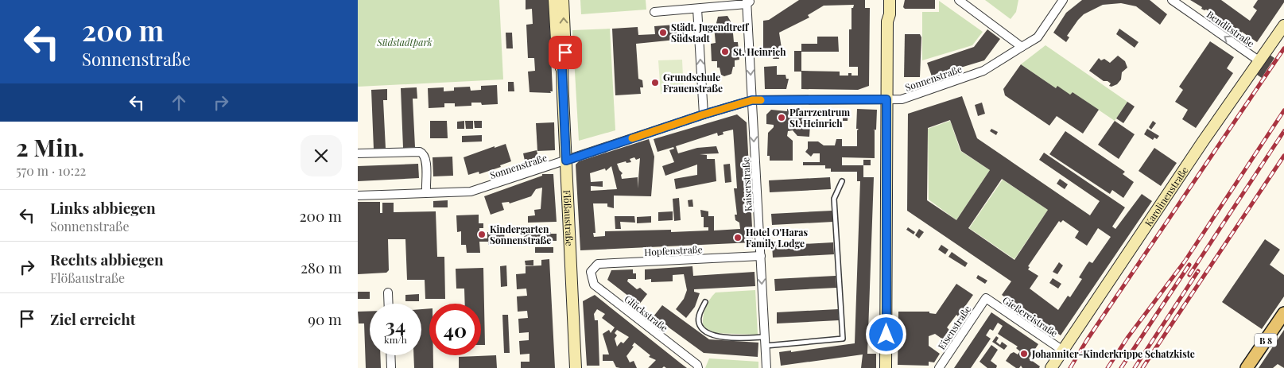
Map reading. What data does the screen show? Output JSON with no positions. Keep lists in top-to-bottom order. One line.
{"streets":{"main road":["B 8"],"street":["Benditstraße","Sonnenstraße","Kaiserstraße","Karolinenstraße","Flößaustraße","Hopfenstraße","Glückstraße","Gießereistraße","Eisenstraße"]},"crossings":[["Benditstraße","Karolinenstraße"],["Sonnenstraße","Kaiserstraße"],["Sonnenstraße","Flößaustraße"],["Kaiserstraße","Hopfenstraße"],["Karolinenstraße","Gießereistraße"],["Hopfenstraße","Glückstraße"],["Gießereistraße","Eisenstraße"]],"one_way":["Benditstraße"],"parks":["Südstadtpark"],"places":["Städt. Jugendtreff Südstadt","St. Heinrich","Grundschule Frauenstraße","Pfarrzentrum St. Heinrich","Kindergarten Sonnenstraße","Hotel O'Haras Family Lodge","Johanniter-Kinderkrippe Schatzkiste"],"page":{"turn":["200 m","Sonnenstraße"],"heading":["2 Min.","570 m · 10:22"],"list":[{"name":"Links abbiegen","note":"Sonnenstraße","value":"200 m"},{"name":"Rechts abbiegen","note":"Flößaustraße","value":"280 m"},{"name":"Ziel erreicht","value":"90 m"}],"speed":"34 km/h","limit":"40"}}
